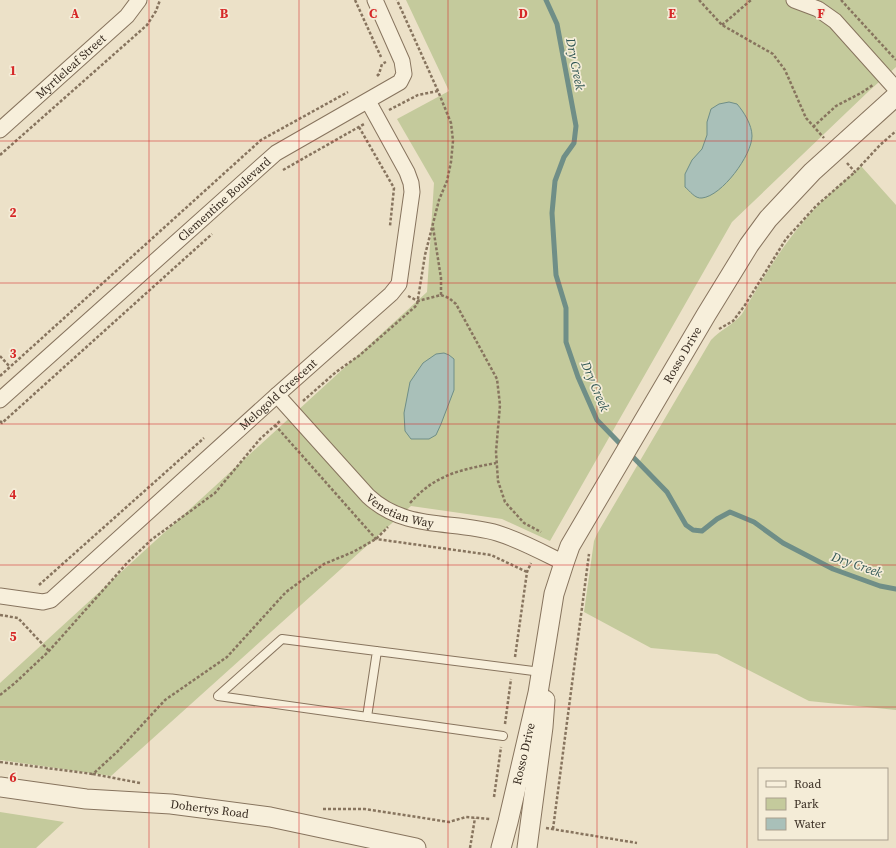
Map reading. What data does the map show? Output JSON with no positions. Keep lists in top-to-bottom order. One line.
{"streets":{"street":["Myrtleleaf Street","Clementine Boulevard","Rosso Drive","Melogold Crescent","Venetian Way","Dohertys Road"]},"crossings":[["Clementine Boulevard","Melogold Crescent"],["Rosso Drive","Venetian Way"],["Melogold Crescent","Venetian Way"]],"water":["Dry Creek"],"legend":["Road","Park","Water"],"grid":{"columns":["A","B","C","D","E","F"],"rows":["1","2","3","4","5","6"]}}
